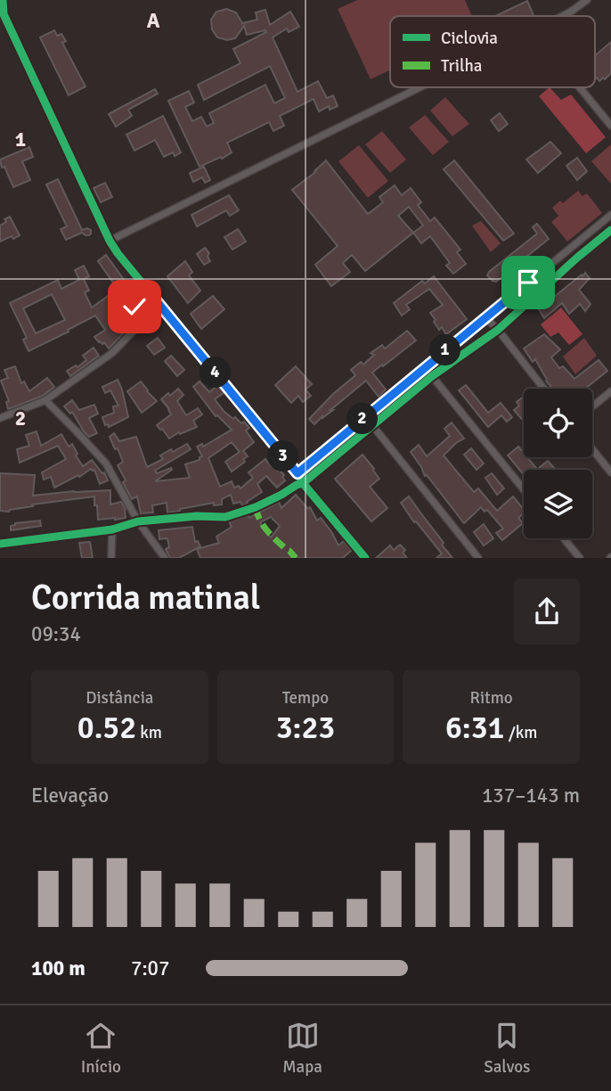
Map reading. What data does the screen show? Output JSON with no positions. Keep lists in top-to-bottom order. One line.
{"legend":["Ciclovia","Trilha"],"page":{"pins":["1","4","2","3"],"heading":["Corrida matinal","09:34"],"stats":[["Distância","0.52 km"],["Tempo","3:23"],["Ritmo","6:31 /km"]],"chart":["Elevação","137–143 m"],"list":[{"name":"100 m","note":"7:07"}],"tabs":["Início","Mapa","Salvos"]},"grid":{"columns":["A"],"rows":["1","2"]}}
